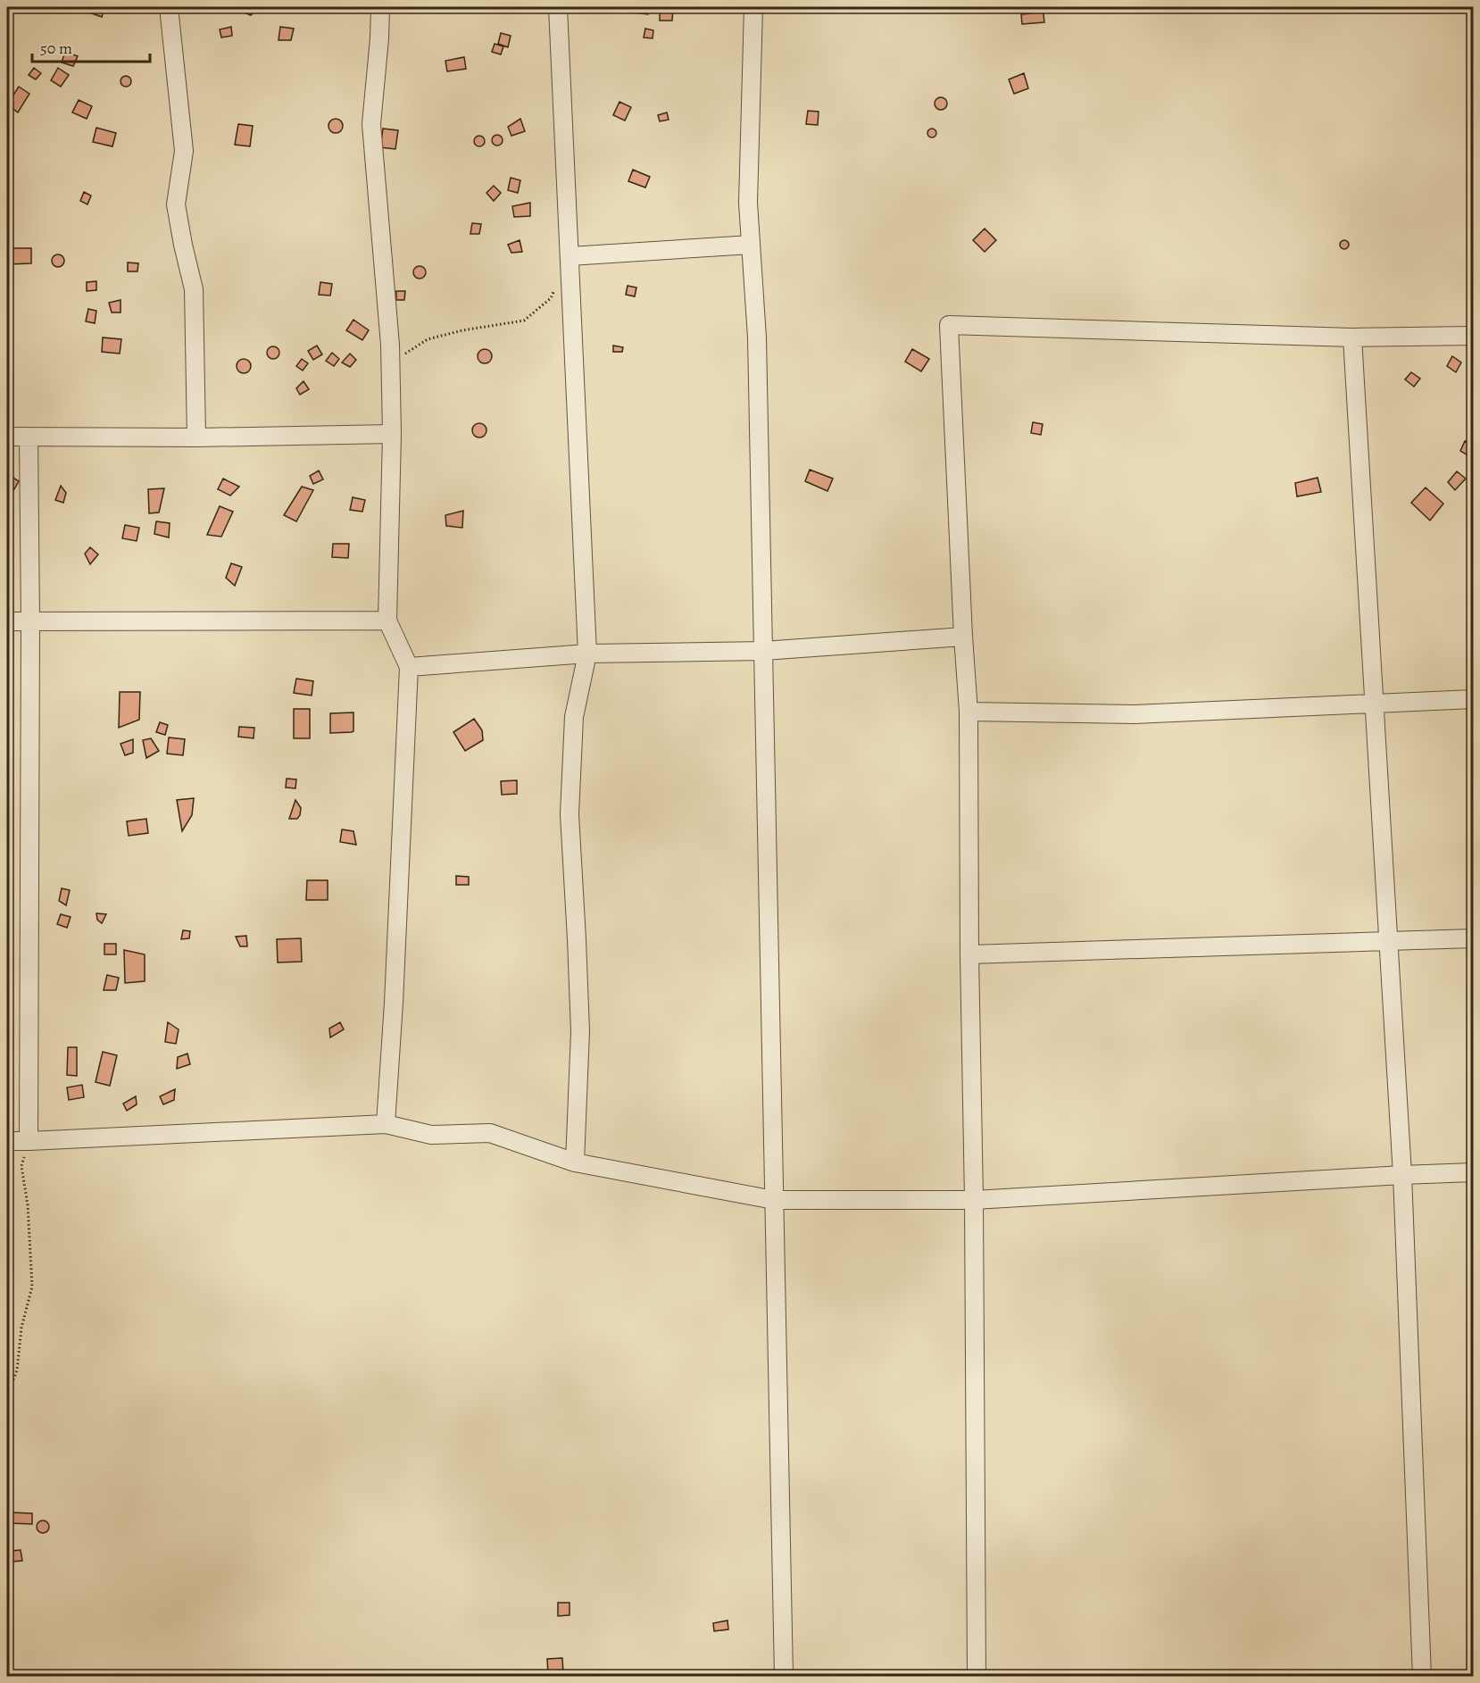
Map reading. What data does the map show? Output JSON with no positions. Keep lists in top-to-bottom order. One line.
{"scale_bar":"50 m"}
